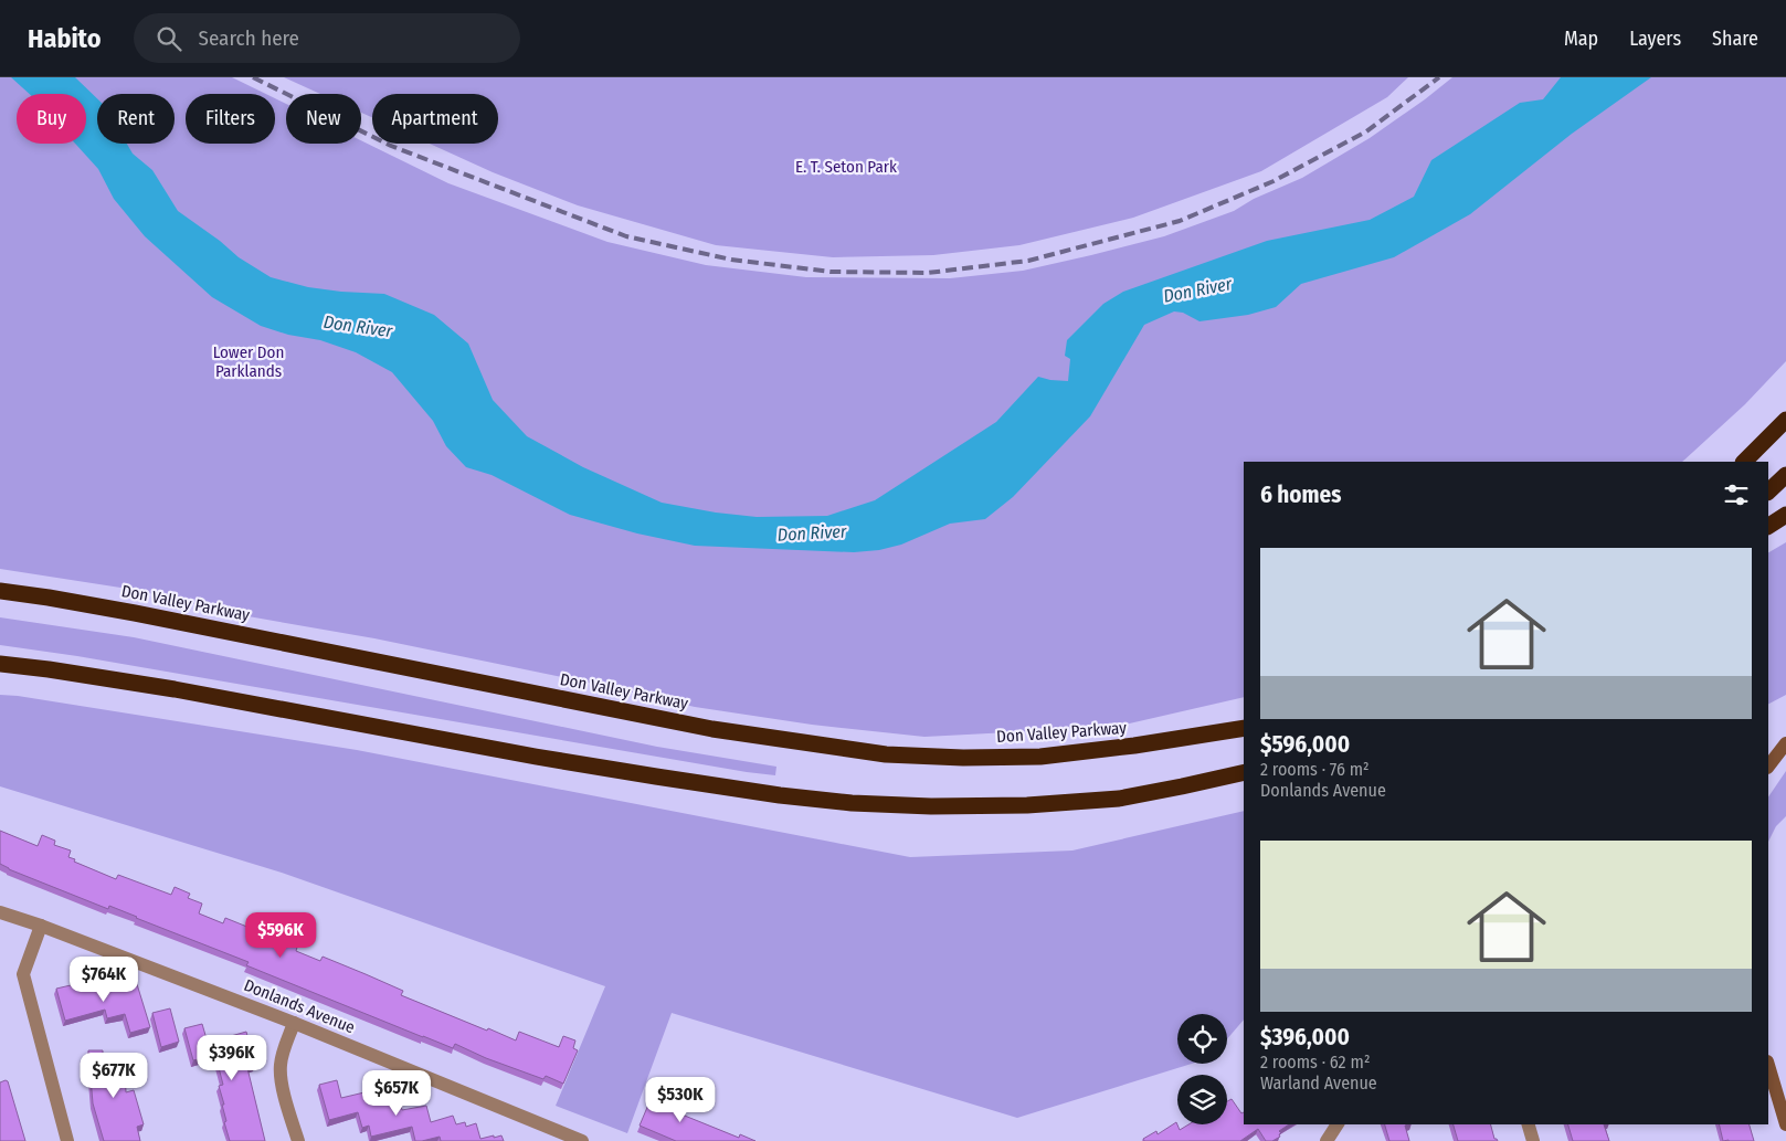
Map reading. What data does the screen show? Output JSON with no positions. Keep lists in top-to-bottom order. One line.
{"streets":{"highway":["Don Valley Parkway"],"street":["Donlands Avenue"]},"water":["Don River"],"parks":["E. T. Seton Park","Lower Don Parklands"],"page":{"header":"Habito","search":"Search here","nav":["Map","Layers","Share"],"chip":["Buy","Rent","Filters","New","Apartment"],"heading":"6 homes","list":[{"name":"$596,000","note":"2 rooms · 76 m² · Donlands Avenue"},{"name":"$396,000","note":"2 rooms · 62 m² · Warland Avenue"}],"price":["$596K","$764K","$396K","$677K","$657K","$530K"]}}
